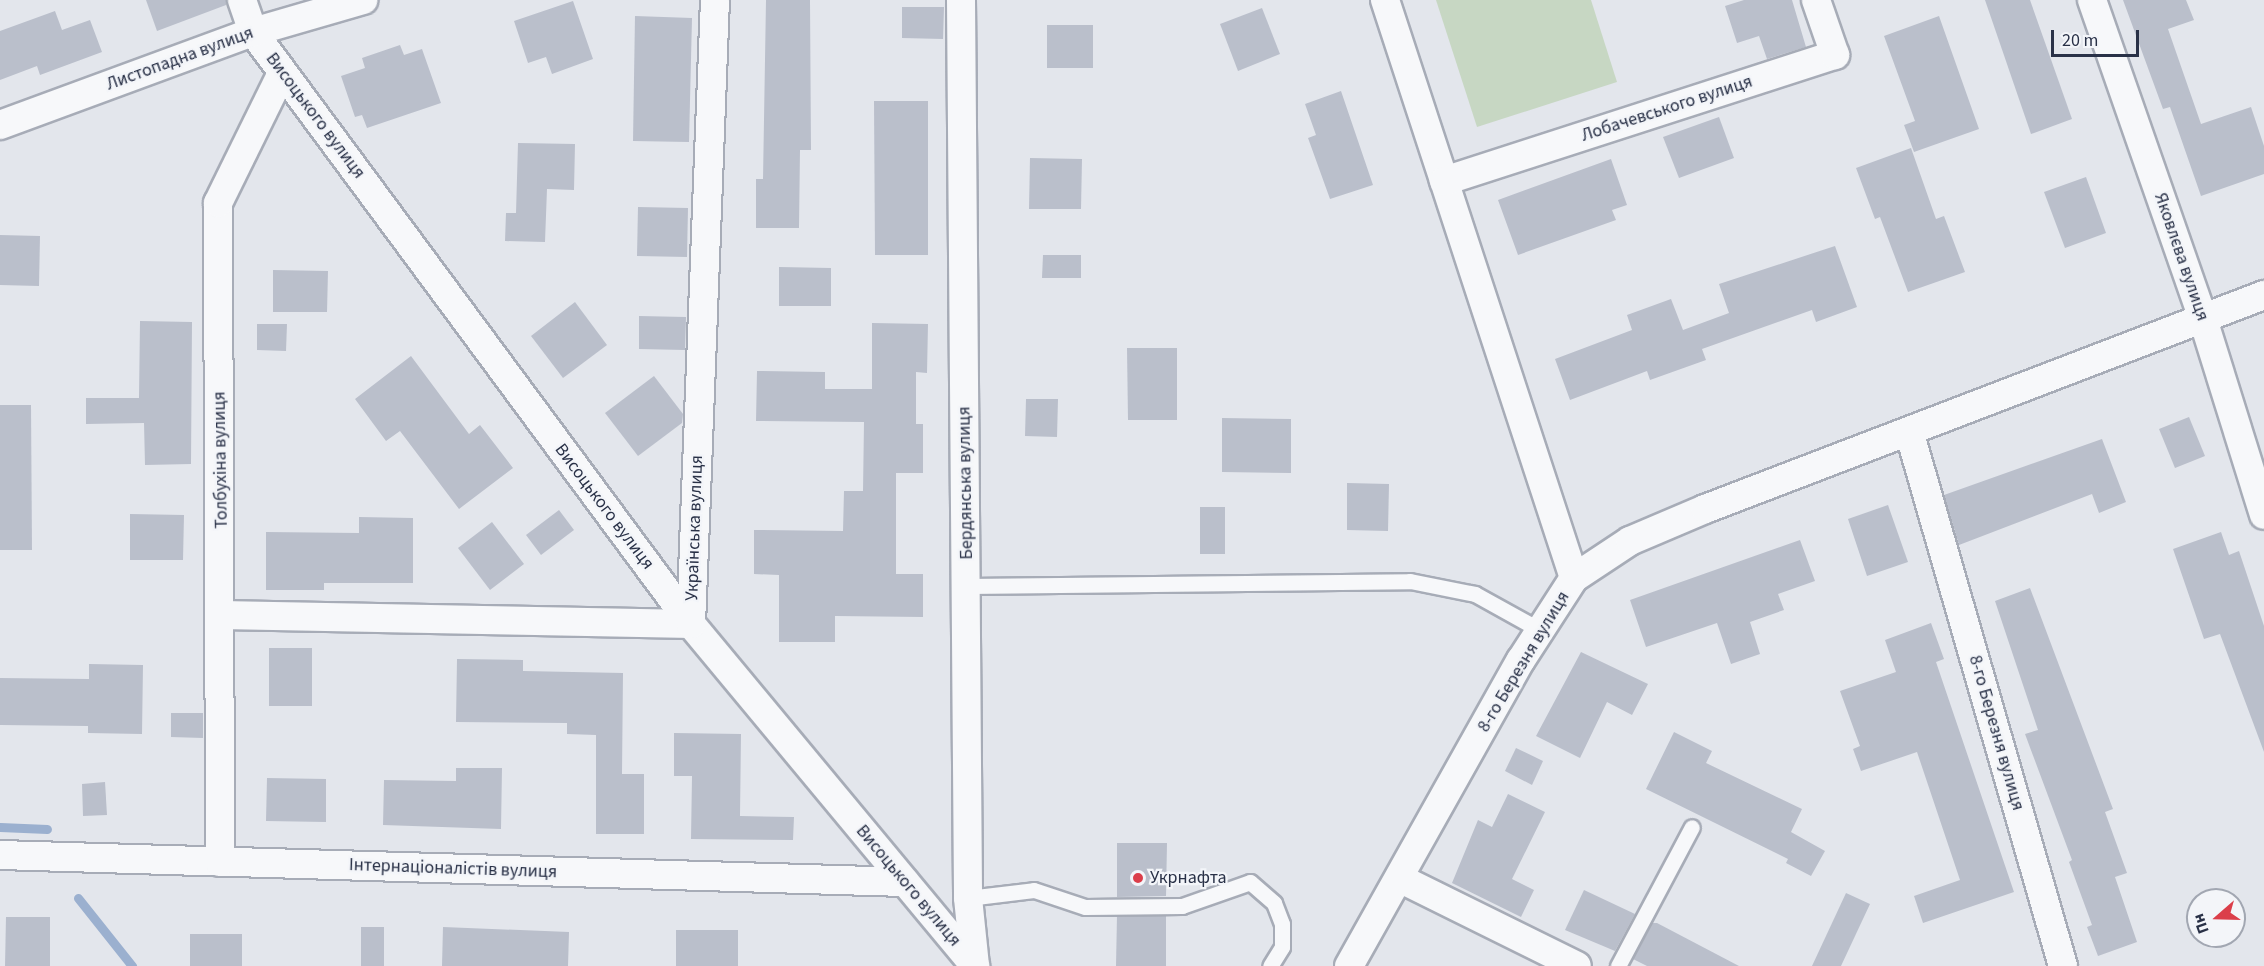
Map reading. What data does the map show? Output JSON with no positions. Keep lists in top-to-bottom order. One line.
{"streets":{"street":["Листопадна вулиця","Лобачевського вулиця","Висоцького вулиця","Яковлєва вулиця","Толбухіна вулиця","Бердянська вулиця","Українська вулиця","8-го Березня вулиця","Інтернаціоналістів вулиця"]},"crossings":[["Листопадна вулиця","Висоцького вулиця"],["Висоцького вулиця","Толбухіна вулиця"],["Висоцького вулиця","Бердянська вулиця"],["Висоцького вулиця","Українська вулиця"],["Висоцького вулиця","Інтернаціоналістів вулиця"],["Яковлєва вулиця","8-го Березня вулиця"],["Толбухіна вулиця","Українська вулиця"],["Толбухіна вулиця","Інтернаціоналістів вулиця"]],"places":["Укрнафта"],"scale_bar":"20 m","north":"left"}
